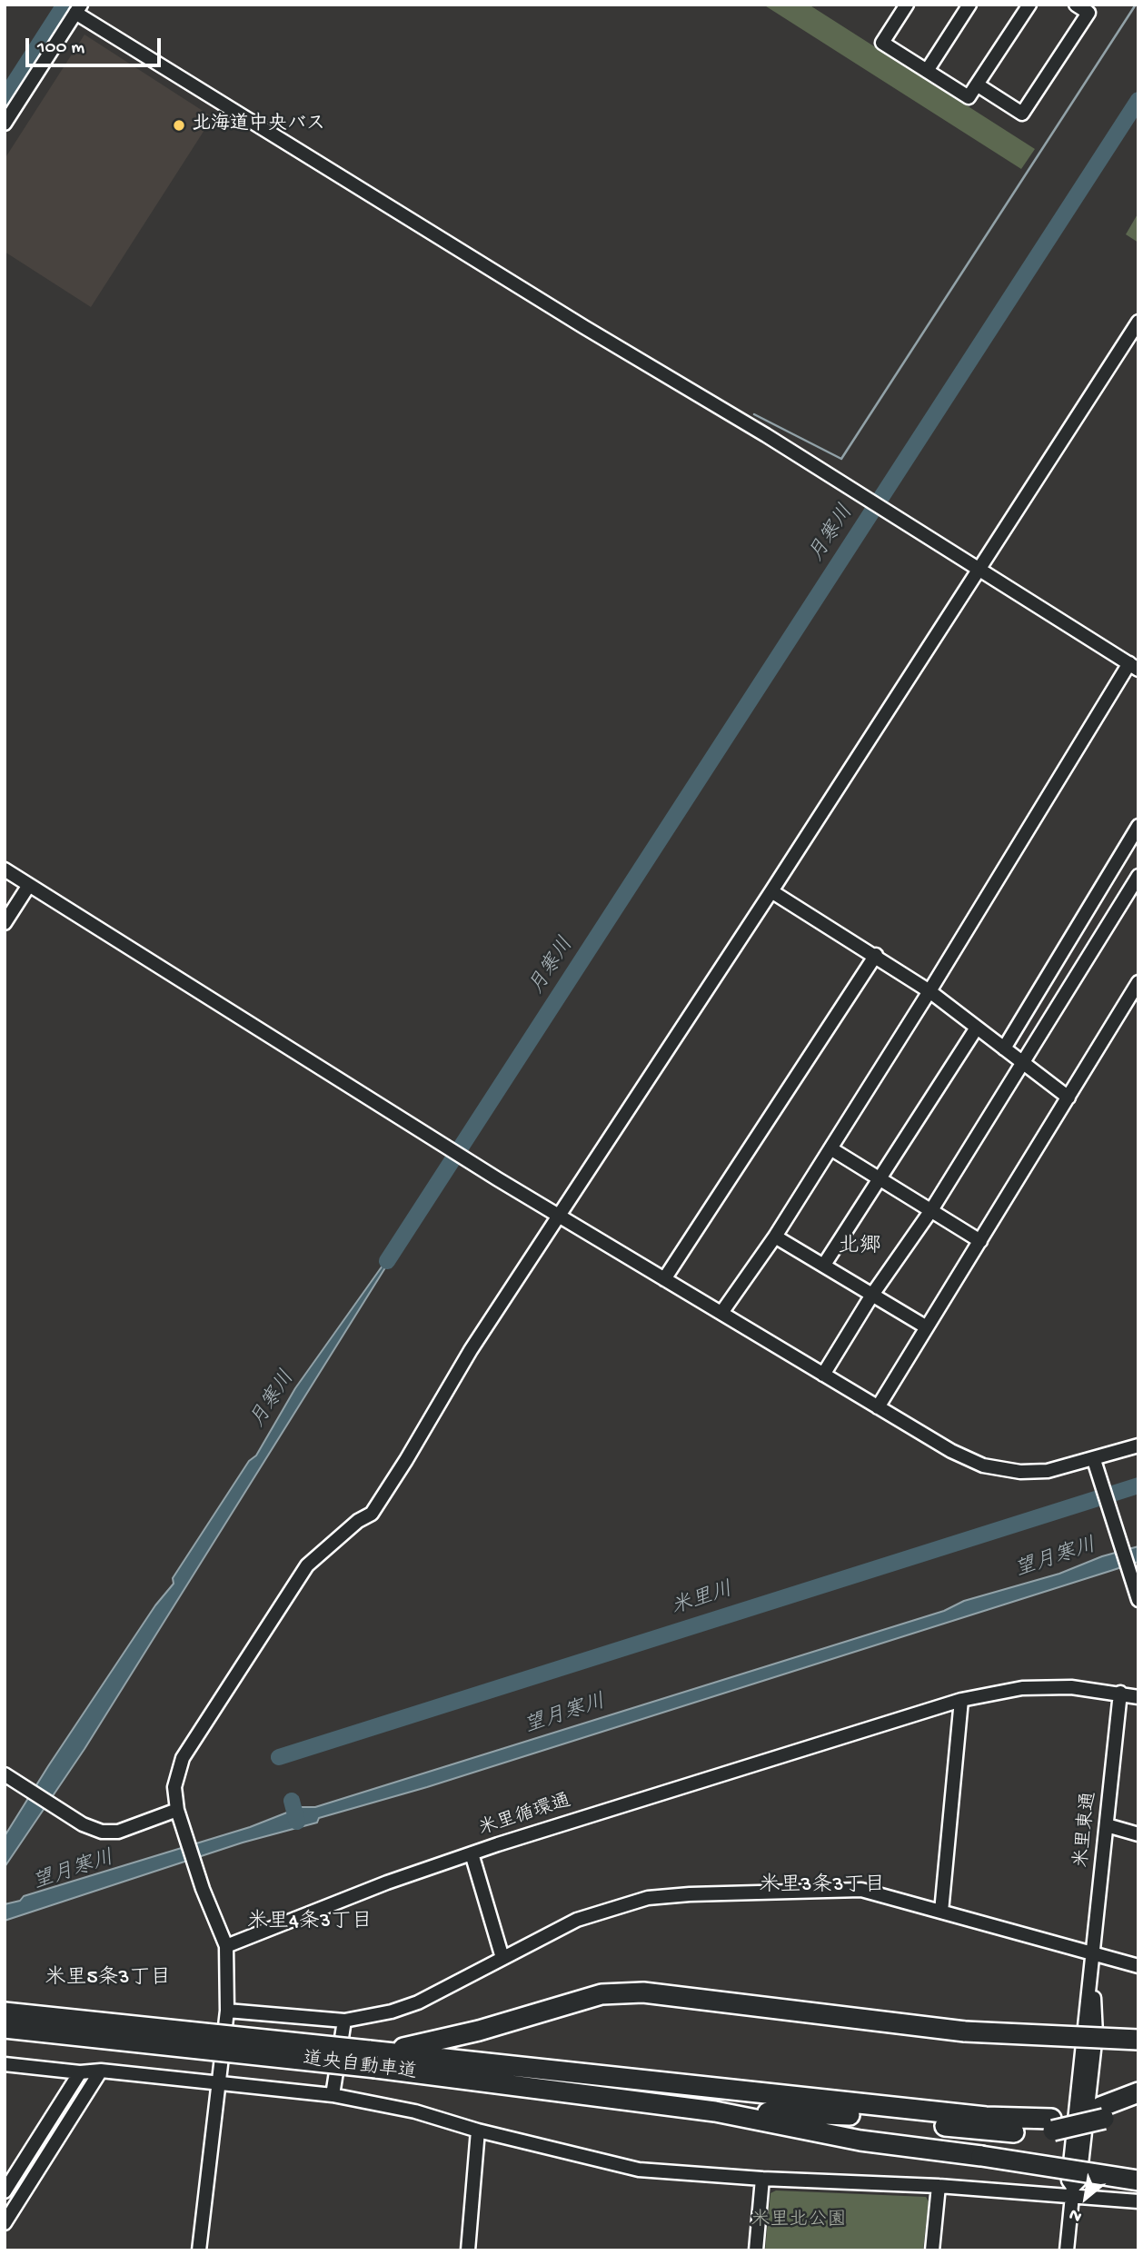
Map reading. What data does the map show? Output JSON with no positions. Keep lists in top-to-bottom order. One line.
{"streets":{"highway":["道央自動車道"],"street":["米里循環通","米里東通"]},"crossings":[["米里循環通","米里東通"]],"districts":["北郷","米里3条3丁目","米里4条3丁目","米里5条3丁目"],"water":["月寒川","望月寒川","米里川"],"parks":["米里北公園"],"places":["北海道中央バス"],"scale_bar":"100 m","north":"bottom left"}
